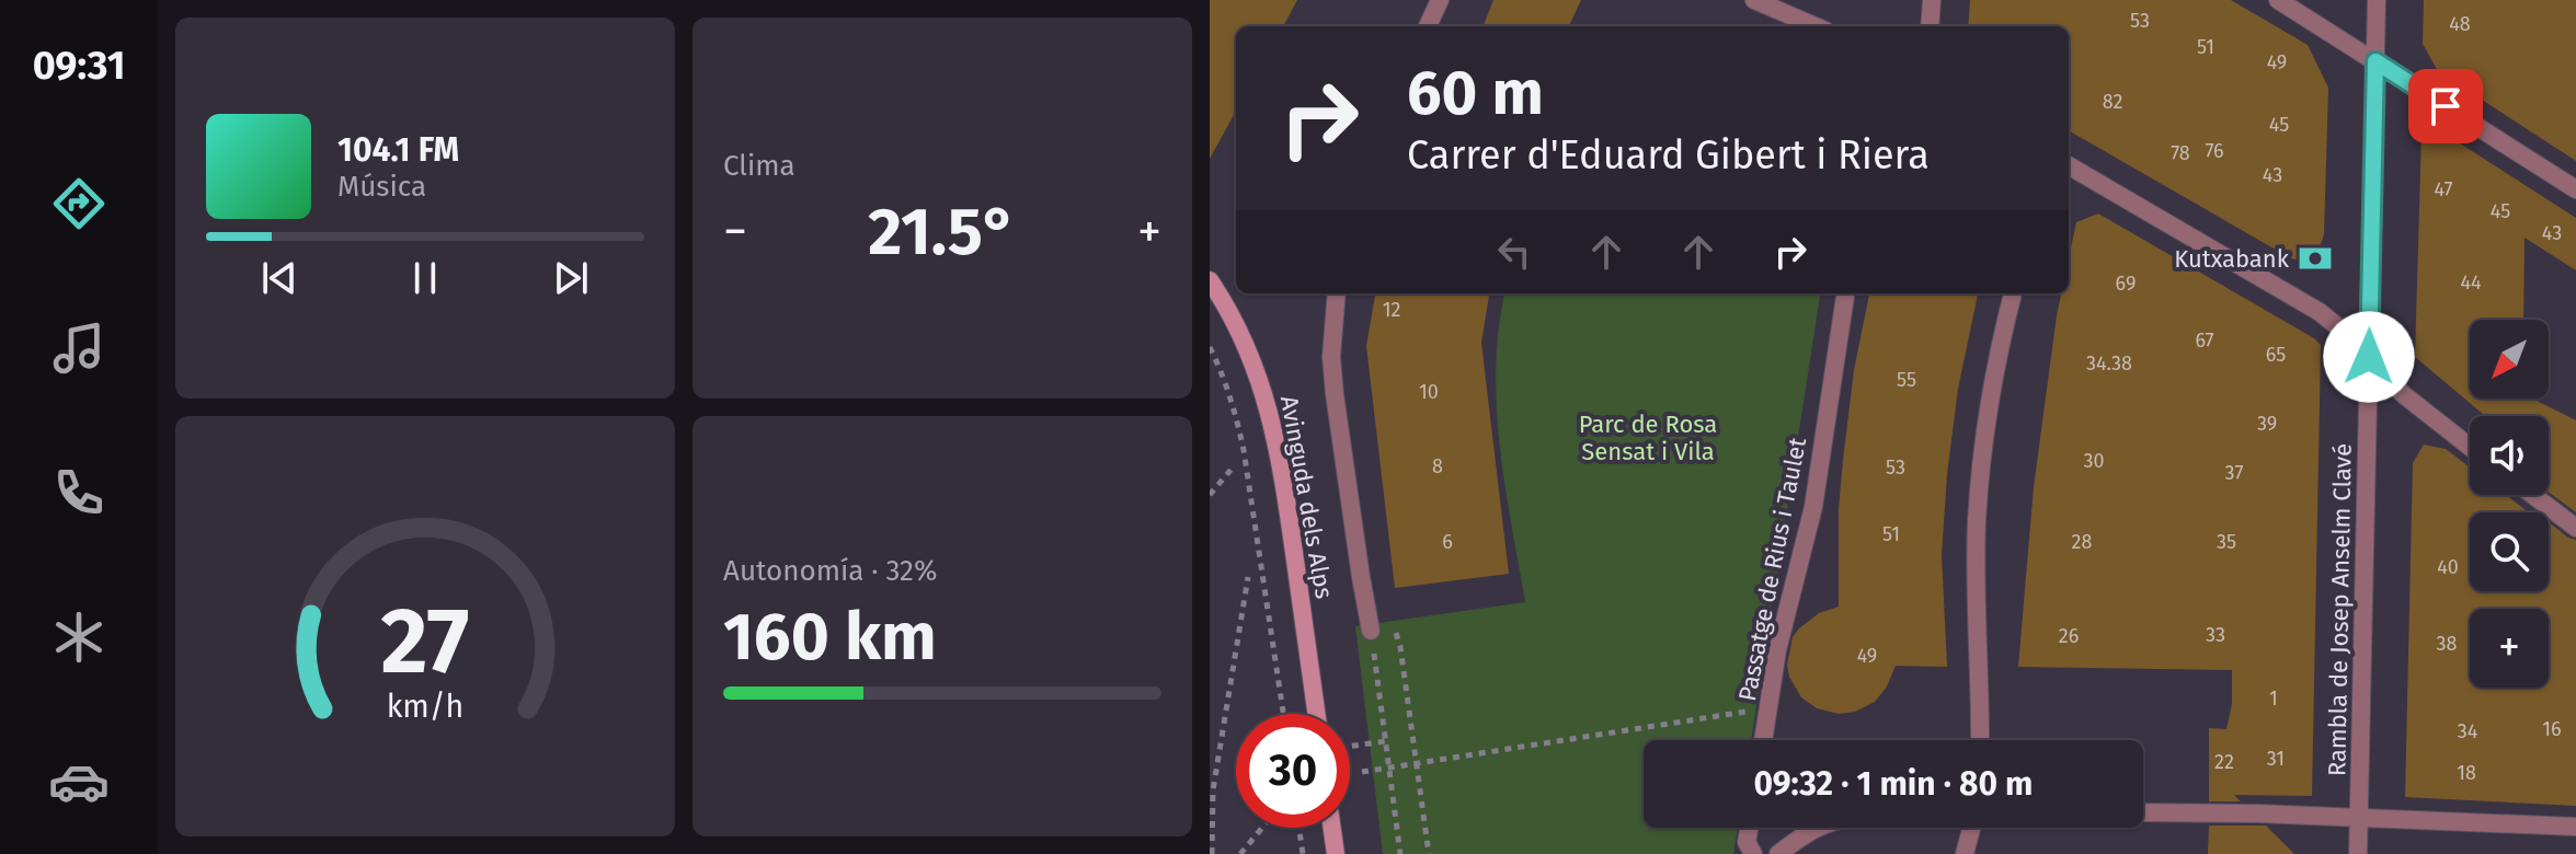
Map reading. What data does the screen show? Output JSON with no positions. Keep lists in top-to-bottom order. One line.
{"streets":{"street":["Avinguda dels Alps","Passatge de Rius i Taulet","Rambla de Josep Anselm Clavé"]},"parks":["Parc de Rosa Sensat i Vila"],"places":{"bank":["Kutxabank"]},"house_numbers":["53","48","51","49","82","45","76","78","43","47","45","43","44","69","12","67","65","34.38","55","10","39","30","8","53","37","51","6","28","35","40","33","26","38","49","1","16","34","31","22","18"],"north":"bottom left","page":{"tabs":"09:31","tile":["Clima",["Autonomía · 32%","160 km"]],"turn":["60 m","Carrer d'Eduard Gibert i Riera"],"song":["104.1 FM","Música"],"heat":["−","21.5°","+"],"map_buttons":"+","limit":"30","trip":"09:32 · 1 min · 80 m","gauge":["27","km/h"]}}
